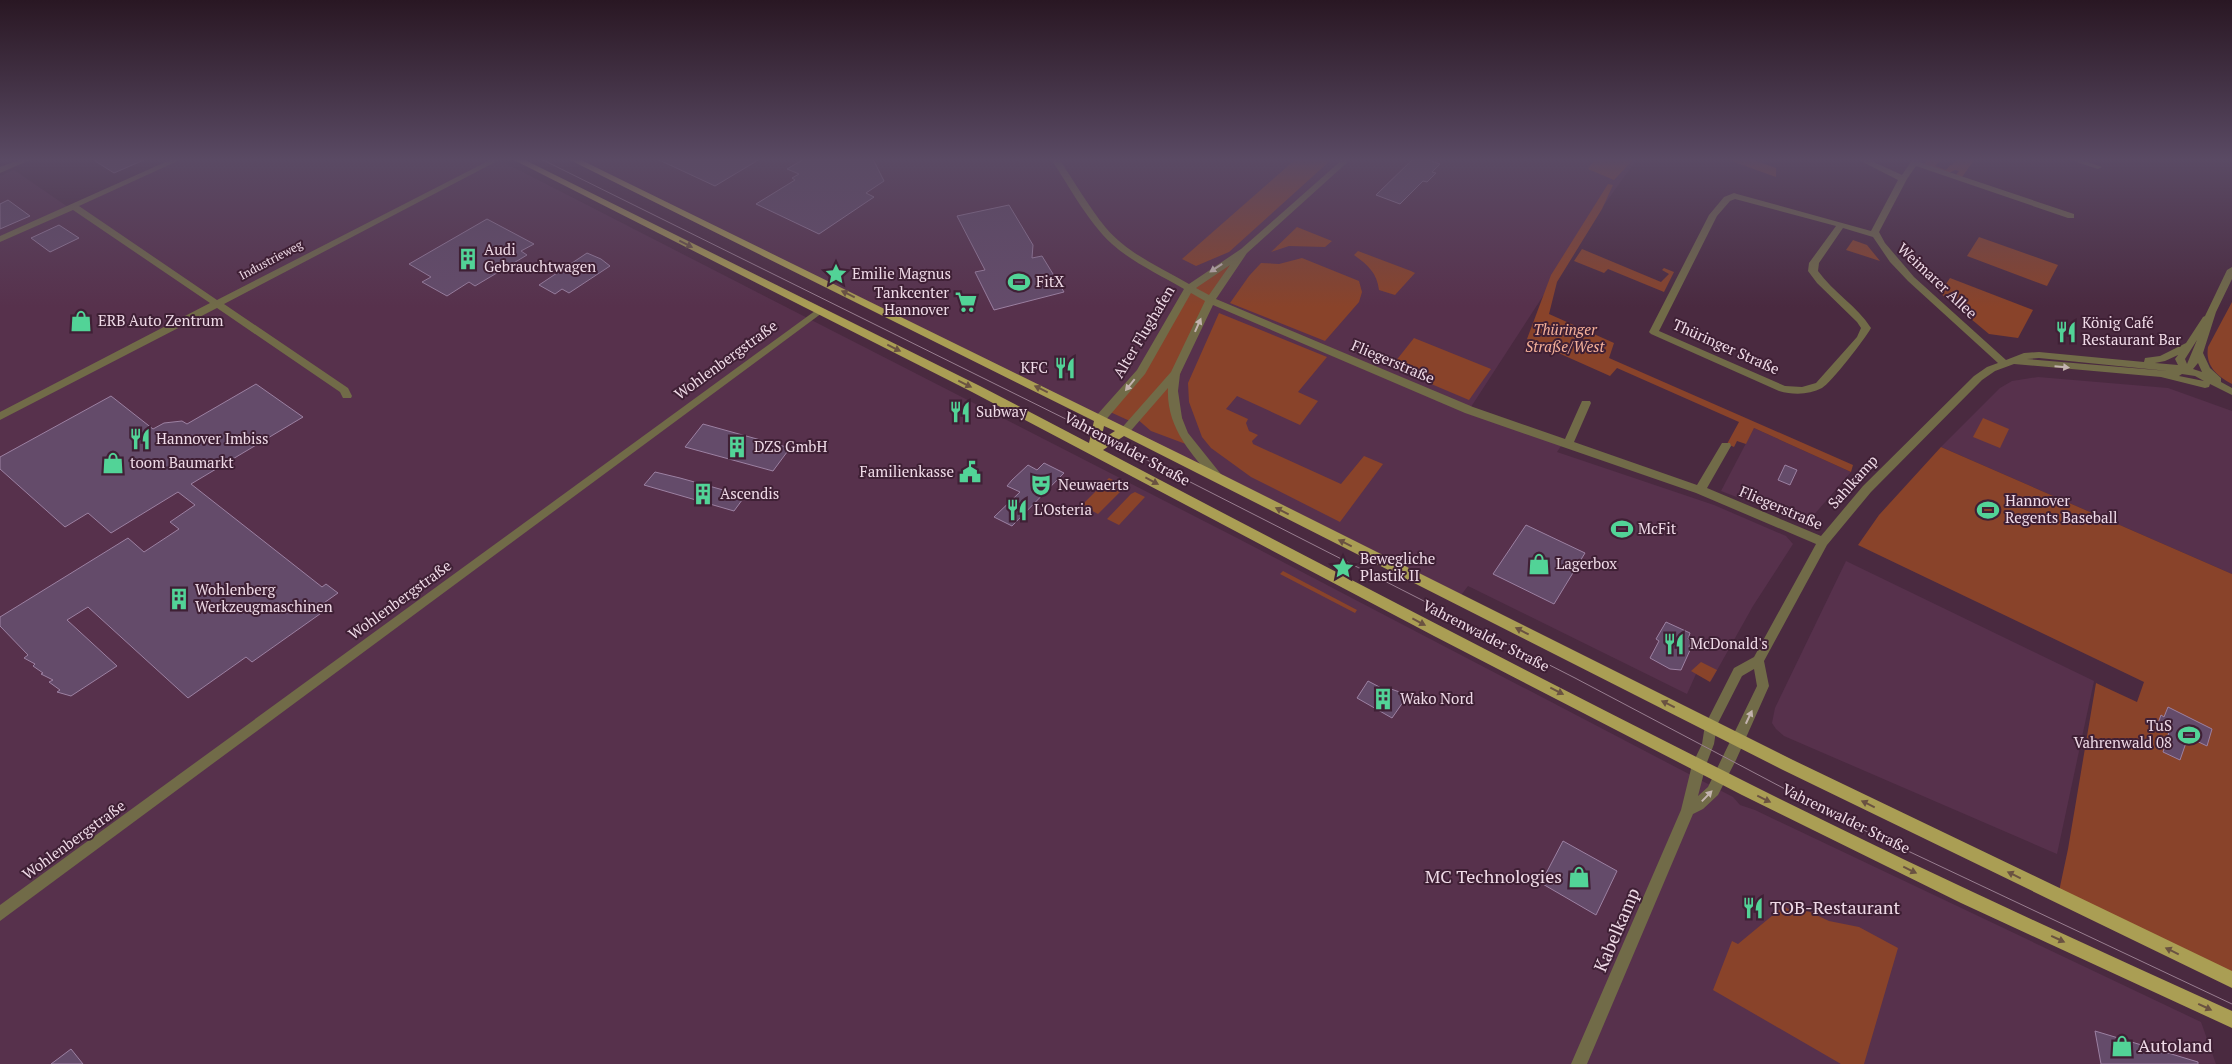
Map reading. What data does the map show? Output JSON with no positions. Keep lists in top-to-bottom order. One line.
{"streets":{"main road":["Vahrenwalder Straße"],"street":["Industrieweg","Weimarer Allee","Alter Flughafen","Thüringer Straße","Wohlenbergstraße","Fliegerstraße","Sahlkamp","Kabelkamp"]},"crossings":[["Weimarer Allee","Thüringer Straße"],["Weimarer Allee","Sahlkamp"],["Alter Flughafen","Fliegerstraße"],["Alter Flughafen","Vahrenwalder Straße"],["Wohlenbergstraße","Vahrenwalder Straße"],["Fliegerstraße","Sahlkamp"],["Vahrenwalder Straße","Sahlkamp"],["Vahrenwalder Straße","Kabelkamp"],["Sahlkamp","Kabelkamp"]],"parks":["Thüringer Straße/West"],"places":{"building":["Audi Gebrauchtwagen","DZS GmbH","Ascendis","Wohlenberg Werkzeugmaschinen","Wako Nord"],"place":["Emilie Magnus","Bewegliche Plastik II"],"sports":["FitX","Hannover Regents Baseball","McFit","TuS Vahrenwald 08"],"supermarket":["Tankcenter Hannover"],"shop":["ERB Auto Zentrum","toom Baumarkt","Lagerbox","MC Technologies","Autoland"],"restaurant":["König Café Restaurant Bar","KFC","Subway","Hannover Imbiss","L'Osteria","McDonald's","TOB-Restaurant"],"public building":["Familienkasse"],"theatre":["Neuwaerts"]}}
